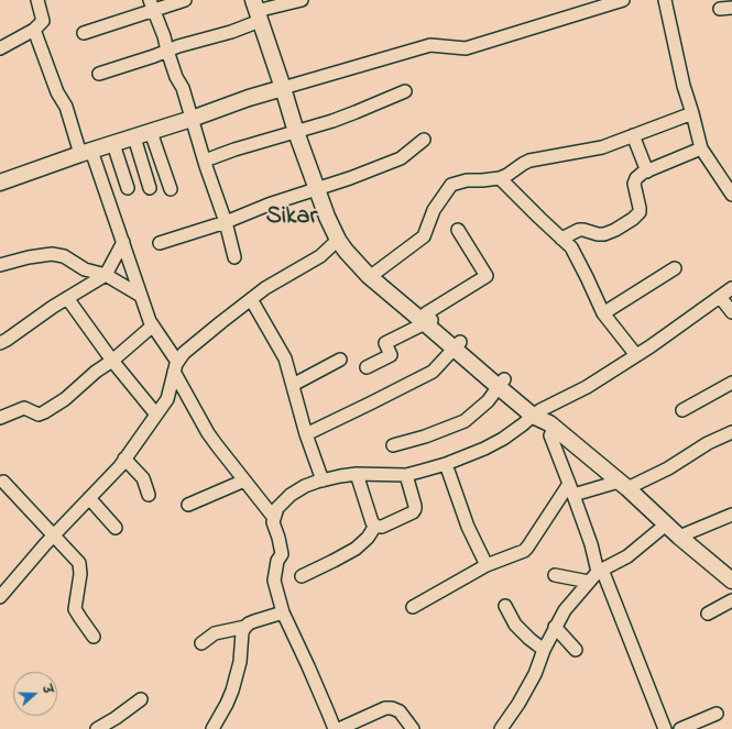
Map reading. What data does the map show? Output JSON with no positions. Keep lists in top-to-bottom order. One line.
{"districts":["Sikar"],"north":"right"}
